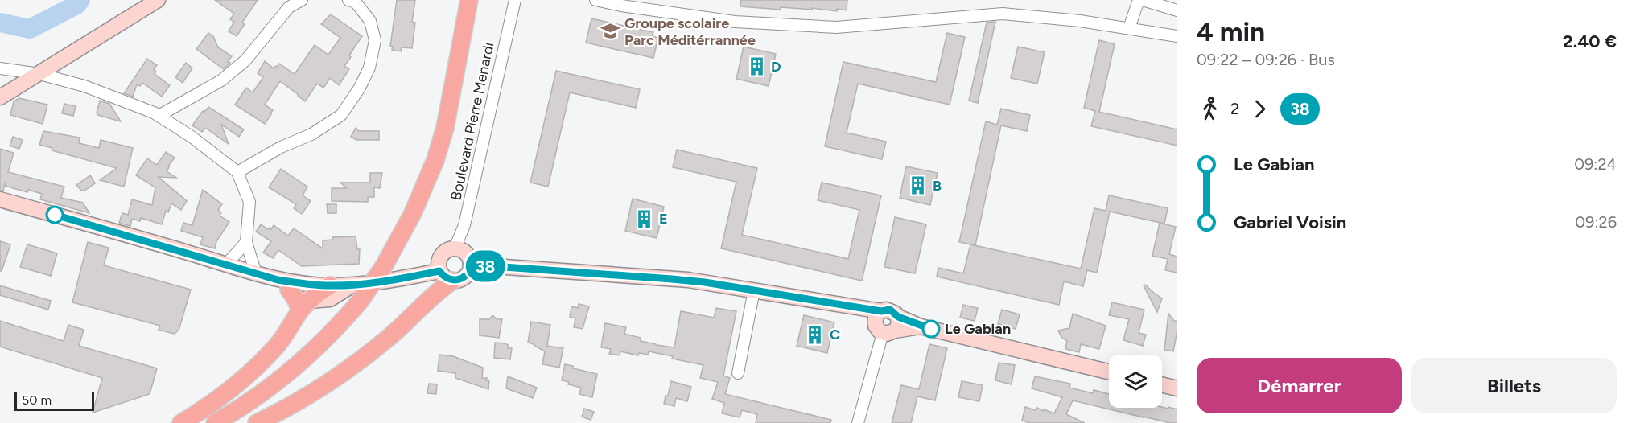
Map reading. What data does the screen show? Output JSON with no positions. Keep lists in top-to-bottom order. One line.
{"streets":{"street":["Boulevard Pierre Menardi"]},"places":{"school or university":["Groupe scolaire Parc Méditérrannée"],"building":["D","B","E","C"],"other":["Le Gabian"]},"lines":["bus line 38"],"scale_bar":"50 m","page":{"on_map":"38","heading":["4 min","09:22 – 09:26 · Bus","2.40 €"],"legs":["2","38"],"list":[{"name":"Le Gabian","value":"09:24"},{"name":"Gabriel Voisin","value":"09:26"}],"buttons":["Démarrer","Billets"],"scale":"50 m"}}
